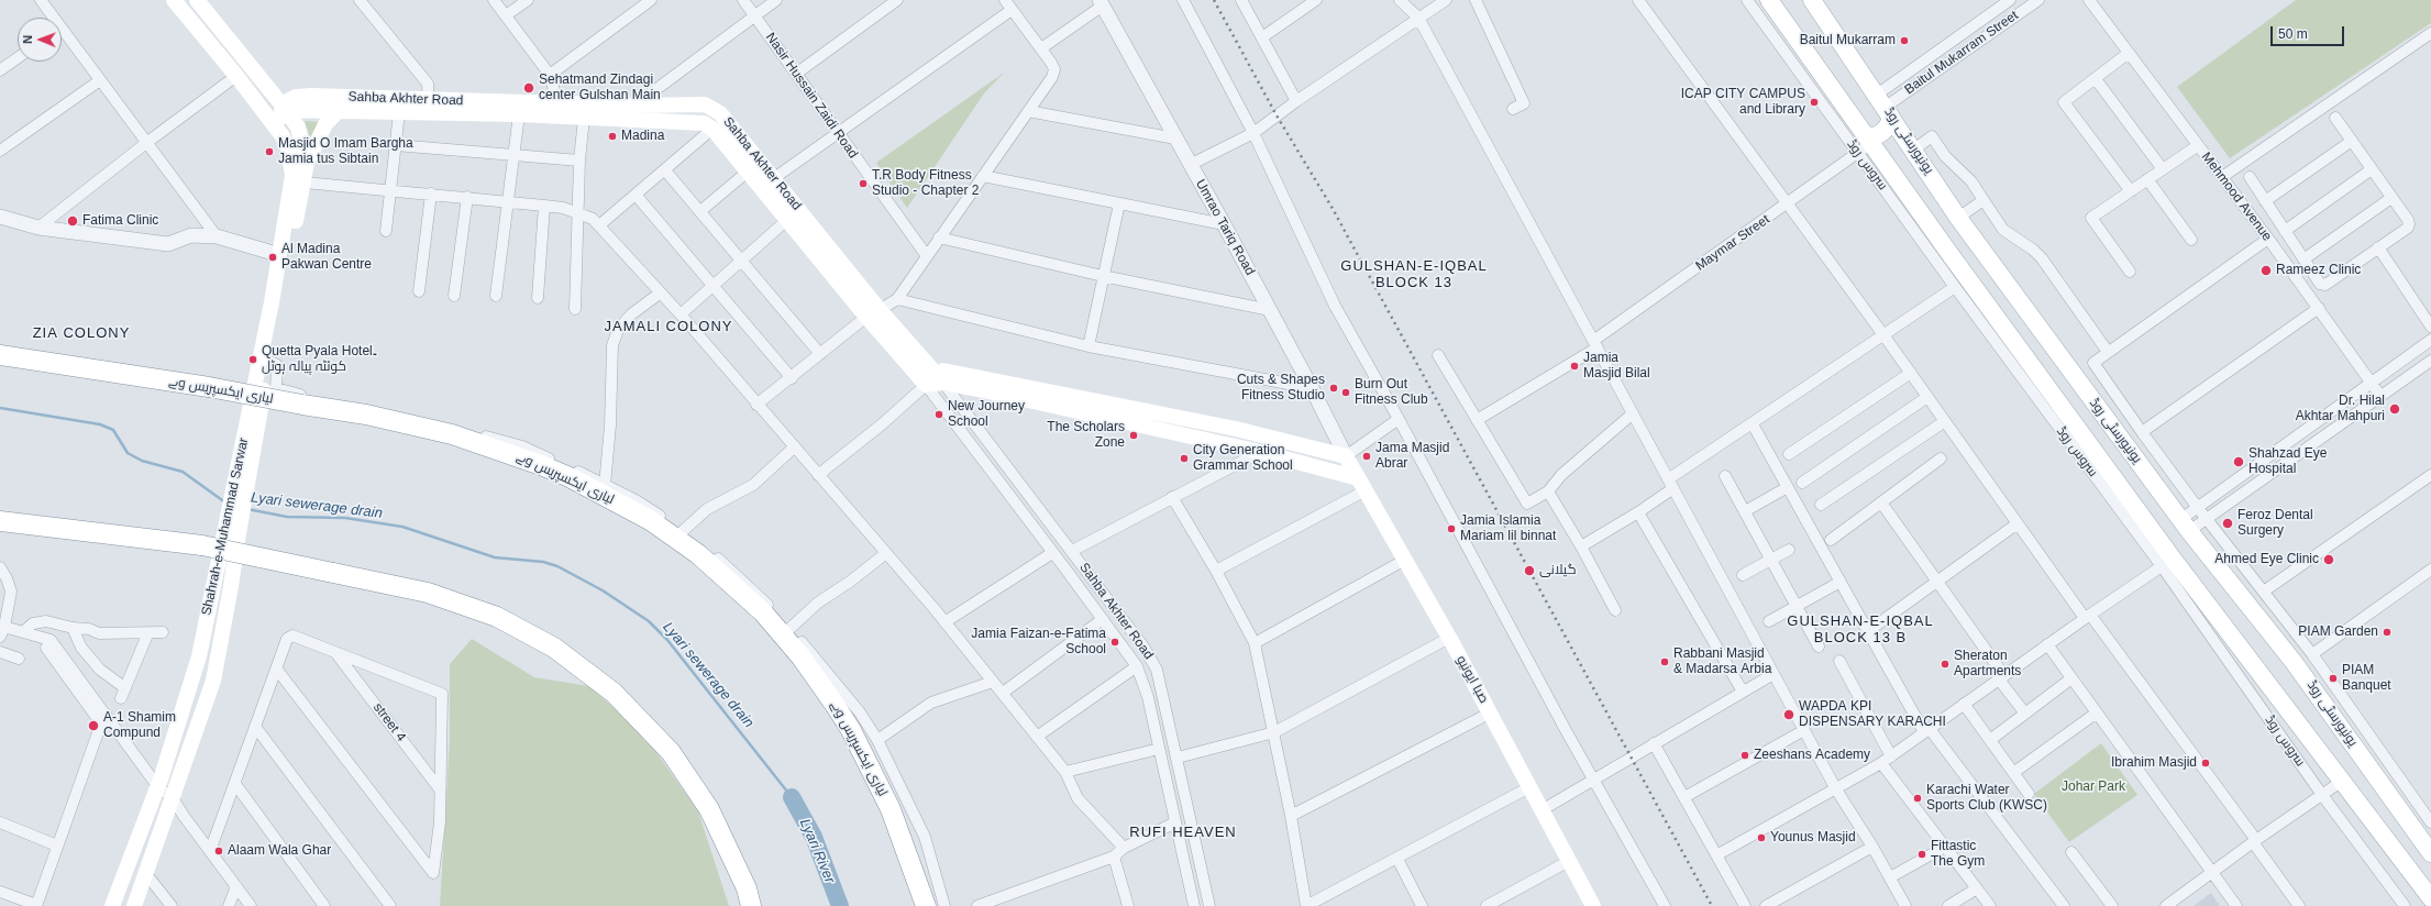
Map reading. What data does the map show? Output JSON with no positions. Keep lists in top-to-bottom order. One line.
{"streets":{"highway":["لیاری ایکسپریس وے"],"main road":["Sahba Akhter Road","یونیورسٹی روڈ","Shahrah-e-Muhammad Sarwar","صبا ایونیو"],"street":["Baitul Mukarram Street","Nasir Hussain Zaidi Road","سروس روڈ","Mehmood Avenue","Umrao Tariq Road","Maymar Street","street 4"]},"crossings":[["Baitul Mukarram Street","یونیورسٹی روڈ"],["Sahba Akhter Road","Shahrah-e-Muhammad Sarwar"],["سروس روڈ","Maymar Street"],["Umrao Tariq Road","صبا ایونیو"]],"districts":["GULSHAN-E-IQBAL BLOCK 13","JAMALI COLONY","ZIA COLONY","GULSHAN-E-IQBAL BLOCK 13 B","RUFI HEAVEN"],"water":["Lyari sewerage drain","Lyari River"],"parks":["Johar Park"],"places":["Baitul Mukarram","Sehatmand Zindagi center Gulshan Main","ICAP CITY CAMPUS and Library","Madina","Masjid O Imam Bargha Jamia tus Sibtain","T.R Body Fitness Studio - Chapter 2","Fatima Clinic","Al Madina Pakwan Centre","Rameez Clinic","Quetta Pyala Hotel۔ کوئٹہ پیالہ ہوٹل","Jamia Masjid Bilal","Cuts & Shapes Fitness Studio","Burn Out Fitness Club","Dr. Hilal Akhtar Mahpuri","New Journey School","The Scholars Zone","Jama Masjid Abrar","City Generation Grammar School","Shahzad Eye Hospital","Feroz Dental Surgery","Jamia Islamia Mariam lil binnat","Ahmed Eye Clinic","گیلانی","PIAM Garden","Jamia Faizan-e-Fatima School","Rabbani Masjid & Madarsa Arbia","Sheraton Apartments","PIAM Banquet","WAPDA KPI DISPENSARY KARACHI","A-1 Shamim Compund","Zeeshans Academy","Ibrahim Masjid","Karachi Water Sports Club (KWSC)","Younus Masjid","Alaam Wala Ghar","Fittastic The Gym"],"scale_bar":"50 m","north":"left"}
